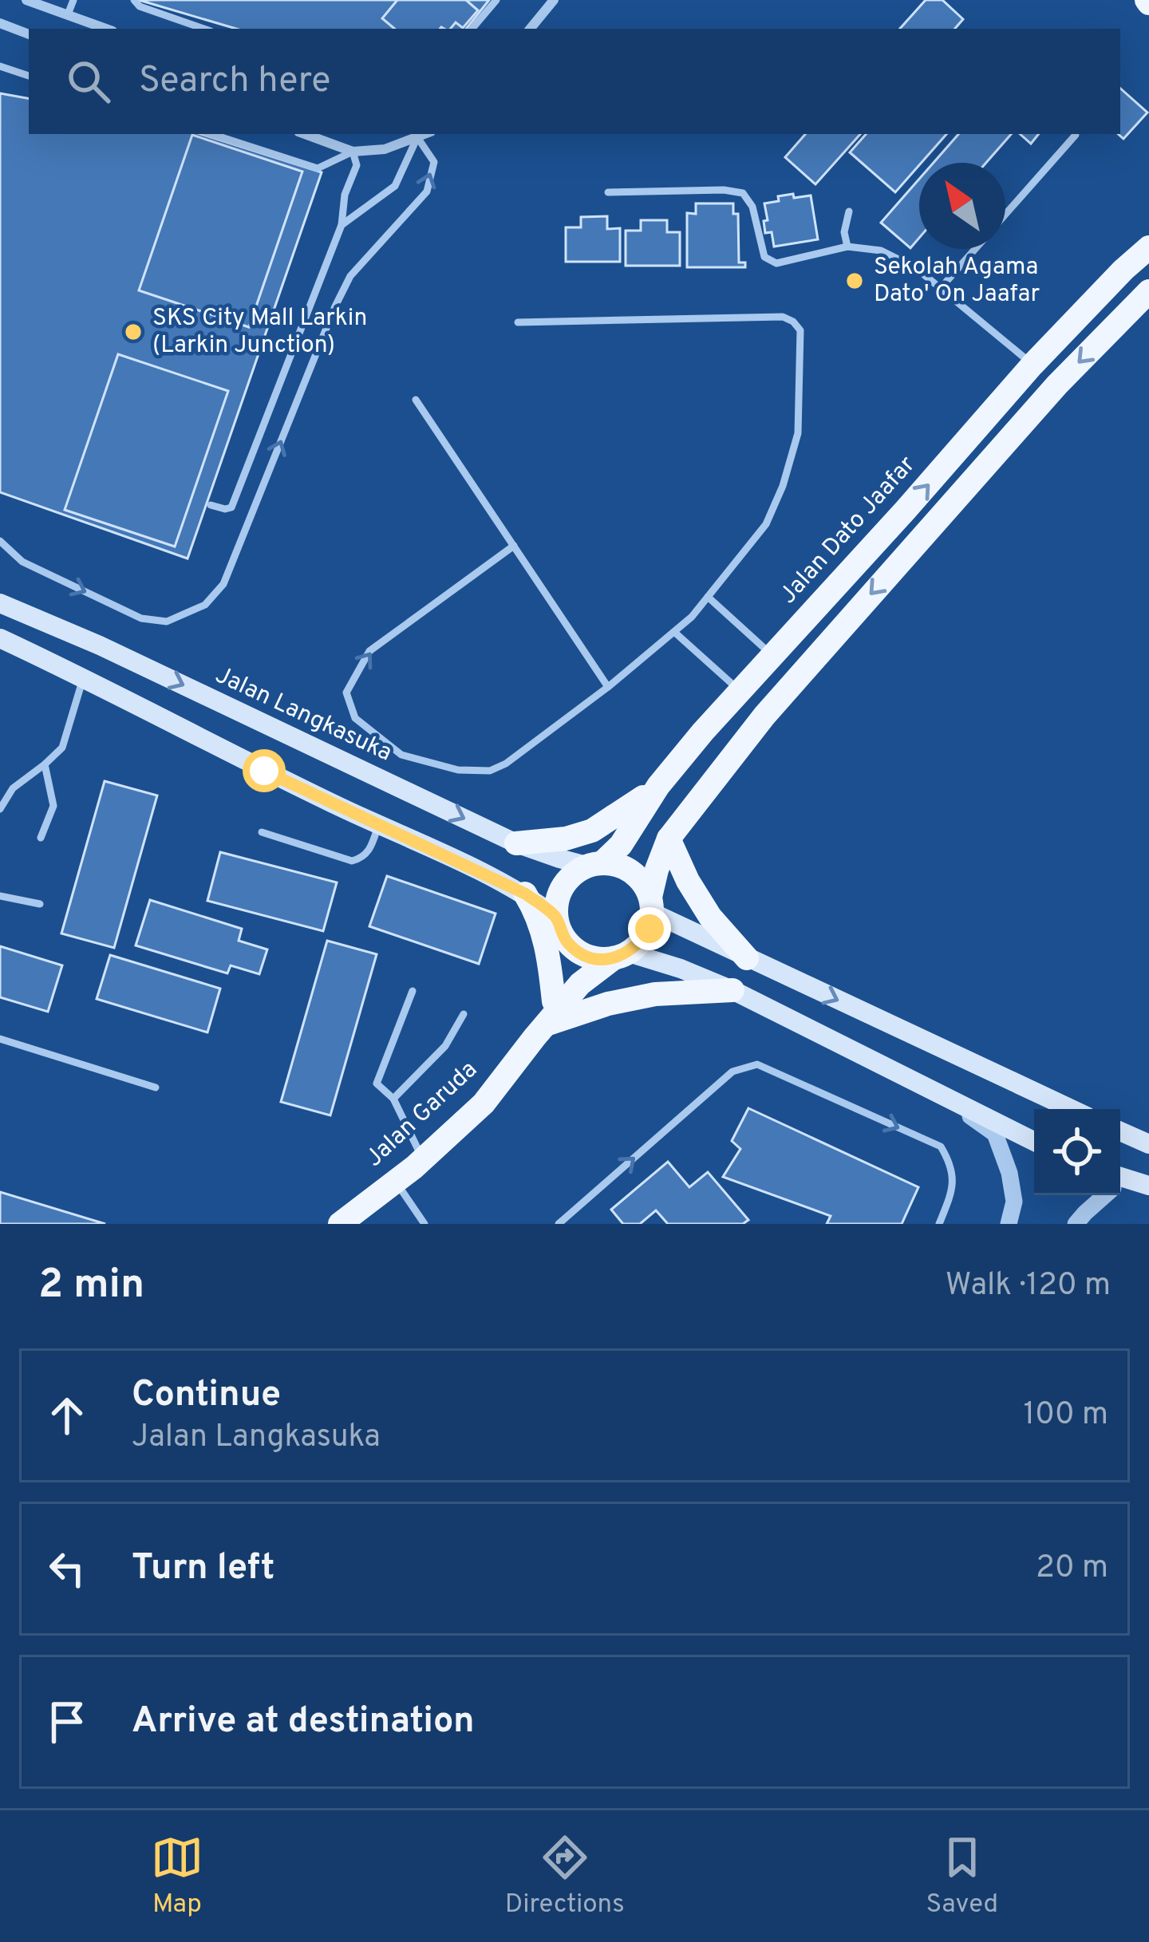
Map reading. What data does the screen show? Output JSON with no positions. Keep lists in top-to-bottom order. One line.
{"streets":{"main road":["Jalan Dato Jaafar","Jalan Langkasuka","Jalan Garuda"]},"crossings":[["Jalan Dato Jaafar","Jalan Langkasuka"],["Jalan Dato Jaafar","Jalan Garuda"],["Jalan Langkasuka","Jalan Garuda"]],"places":["Sekolah Agama Dato' On Jaafar","SKS City Mall Larkin (Larkin Junction)"],"north":"top left","page":{"search":"Search here","heading":["2 min","Walk · 120 m"],"list":[["Continue","Jalan Langkasuka","100 m"],["Turn left","20 m"],"Arrive at destination"],"nav":["Map","Directions","Saved"]}}
